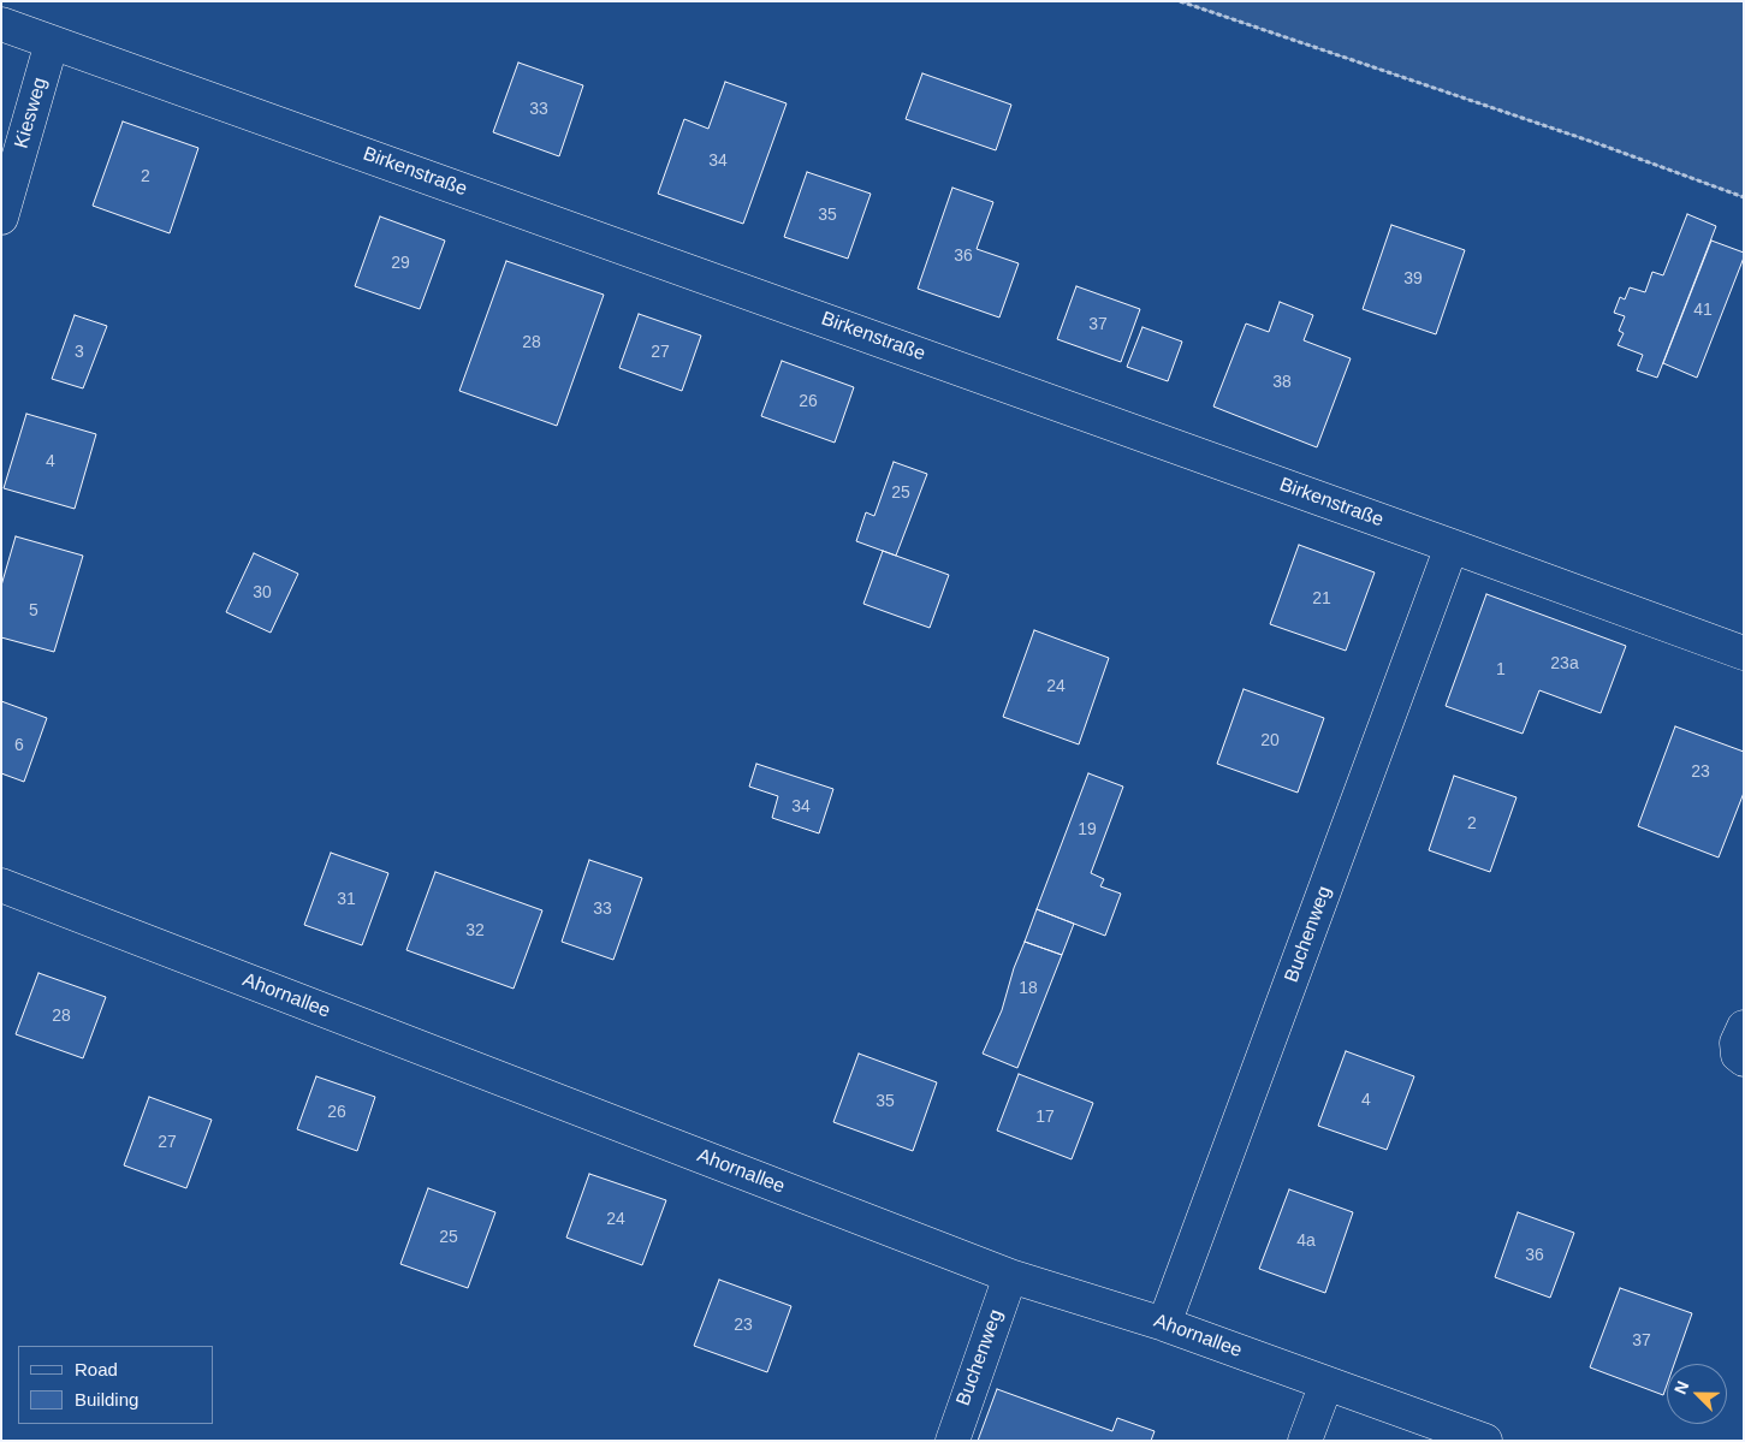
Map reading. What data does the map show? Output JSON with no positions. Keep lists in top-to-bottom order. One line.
{"streets":{"street":["Kiesweg","Birkenstraße","Buchenweg","Ahornallee"]},"crossings":[["Kiesweg","Birkenstraße"],["Birkenstraße","Buchenweg"],["Buchenweg","Ahornallee"]],"house_numbers":["33","34","2","35","36","29","39","41","37","28","3","27","38","26","4","25","30","21","5","23a","1","24","20","6","23","34","2","19","31","33","32","18","28","4","35","26","17","27","24","25","4a","36","23","37"],"legend":["Road","Building"],"north":"top left"}
